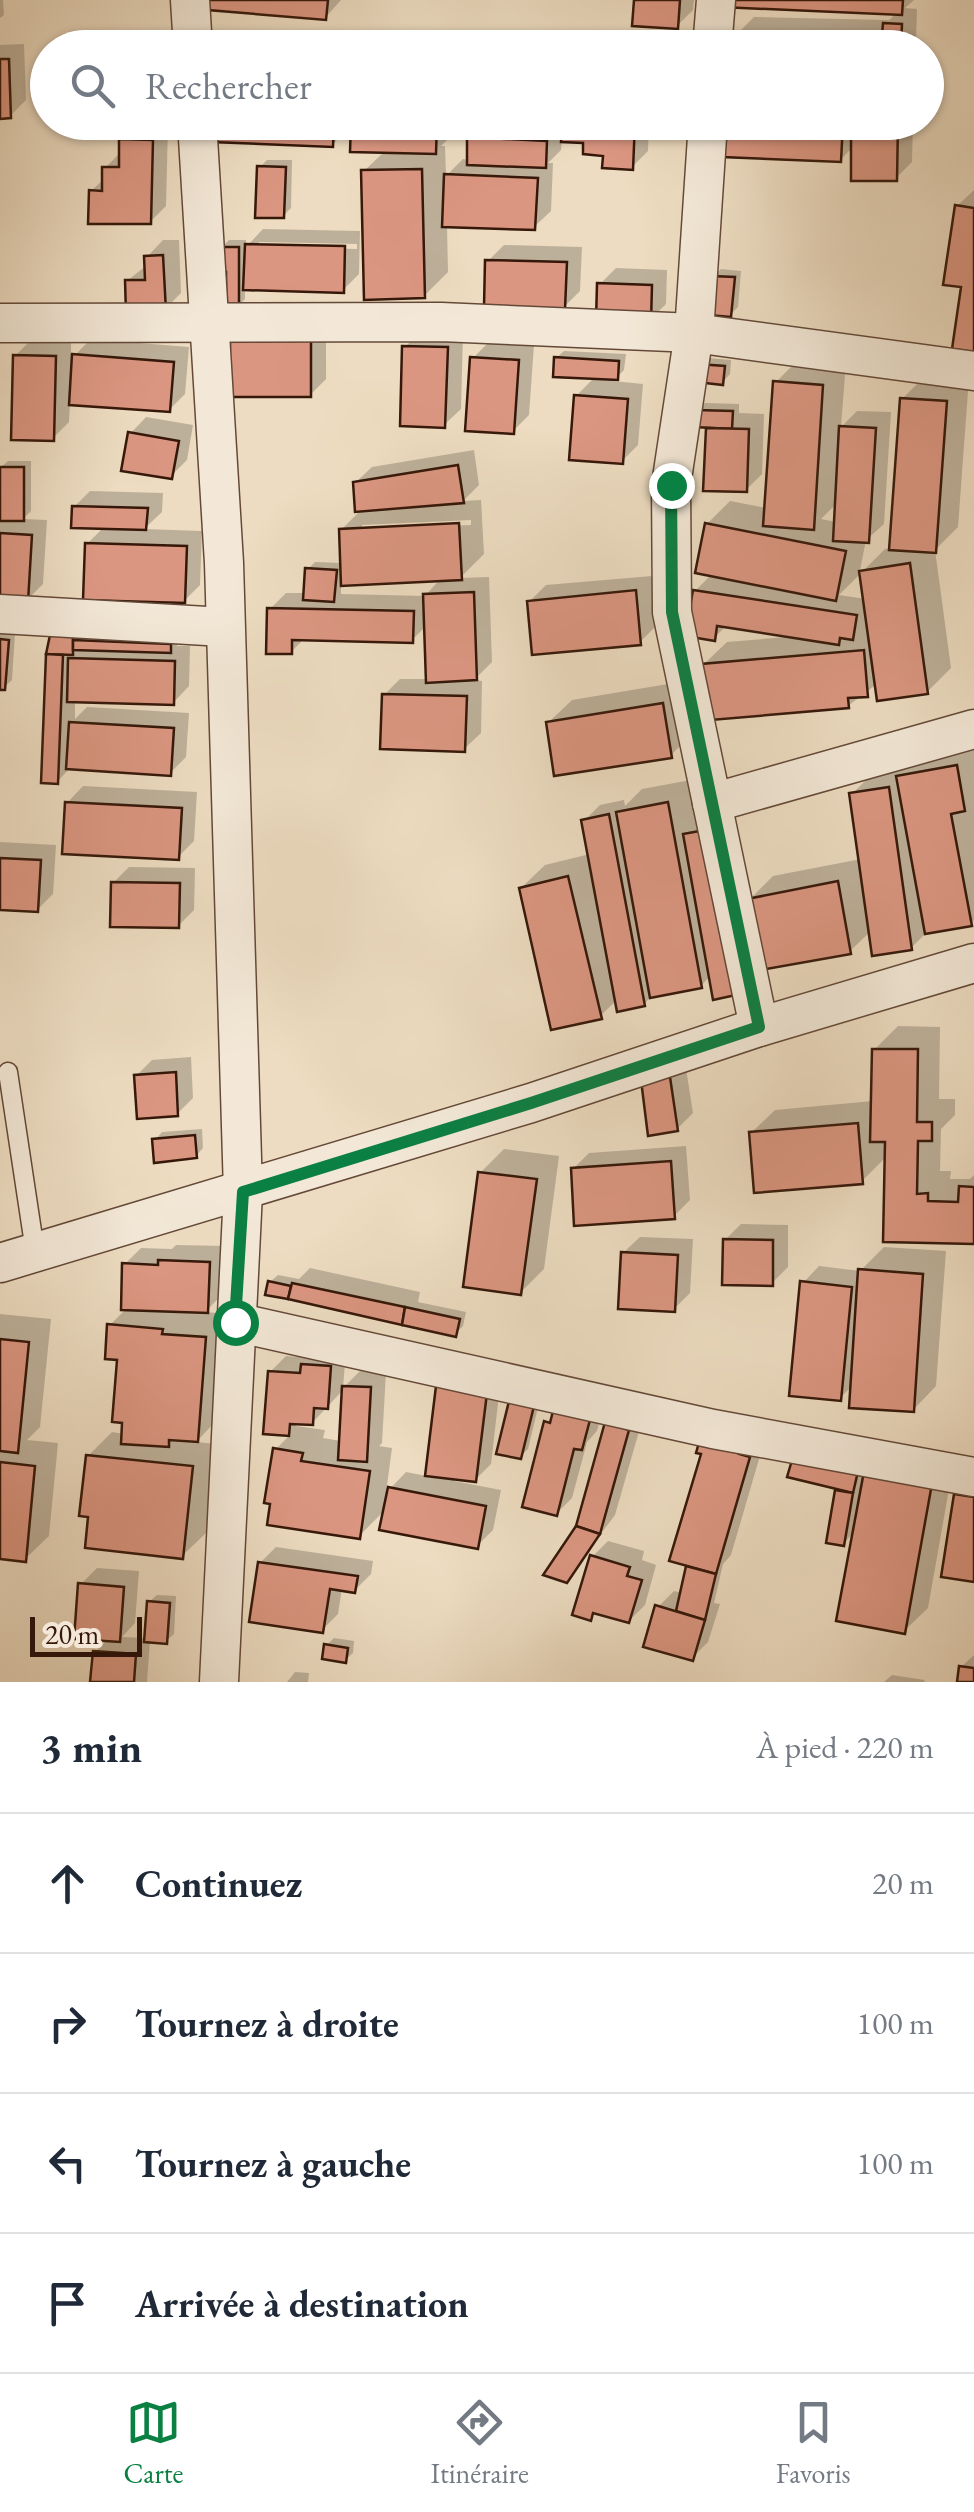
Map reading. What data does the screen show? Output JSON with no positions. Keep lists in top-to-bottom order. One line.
{"scale_bar":"20 m","page":{"search":"Rechercher","scale":"20 m","heading":["3 min","À pied · 220 m"],"list":[["Continuez","20 m"],["Tournez à droite","100 m"],["Tournez à gauche","100 m"],"Arrivée à destination"],"nav":["Carte","Itinéraire","Favoris"]}}
